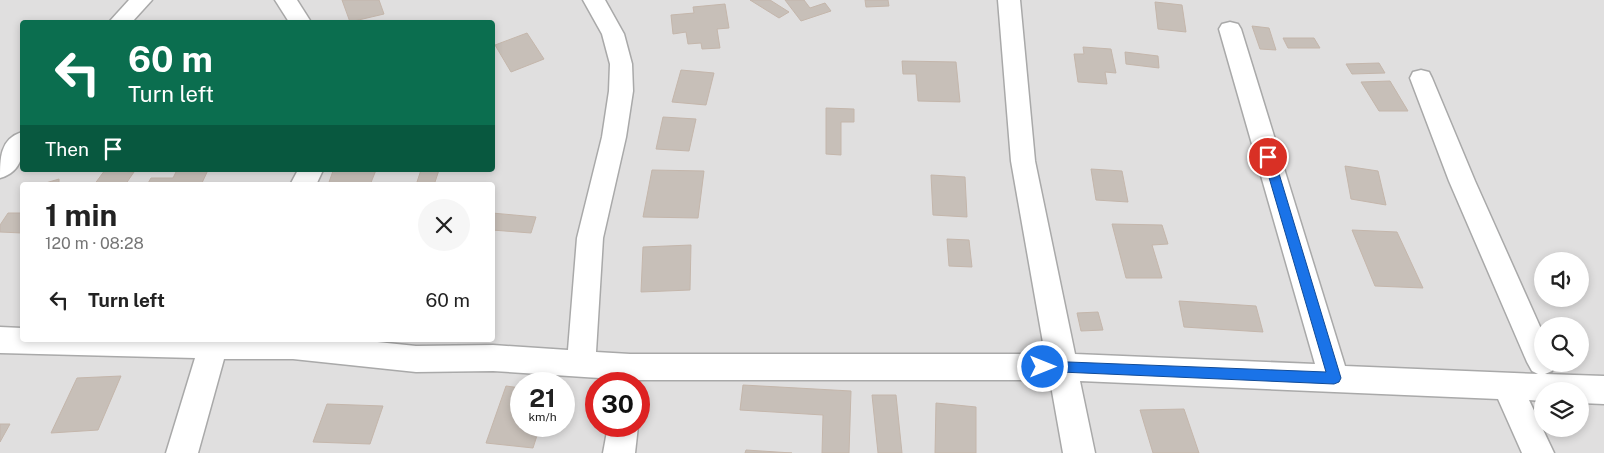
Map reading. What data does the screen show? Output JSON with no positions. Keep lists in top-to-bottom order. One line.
{"page":{"turn":["60 m","Turn left"],"then":"Then","heading":["1 min","120 m · 08:28"],"list":[{"name":"Turn left","value":"60 m"}],"speed":"21 km/h","limit":"30"}}
